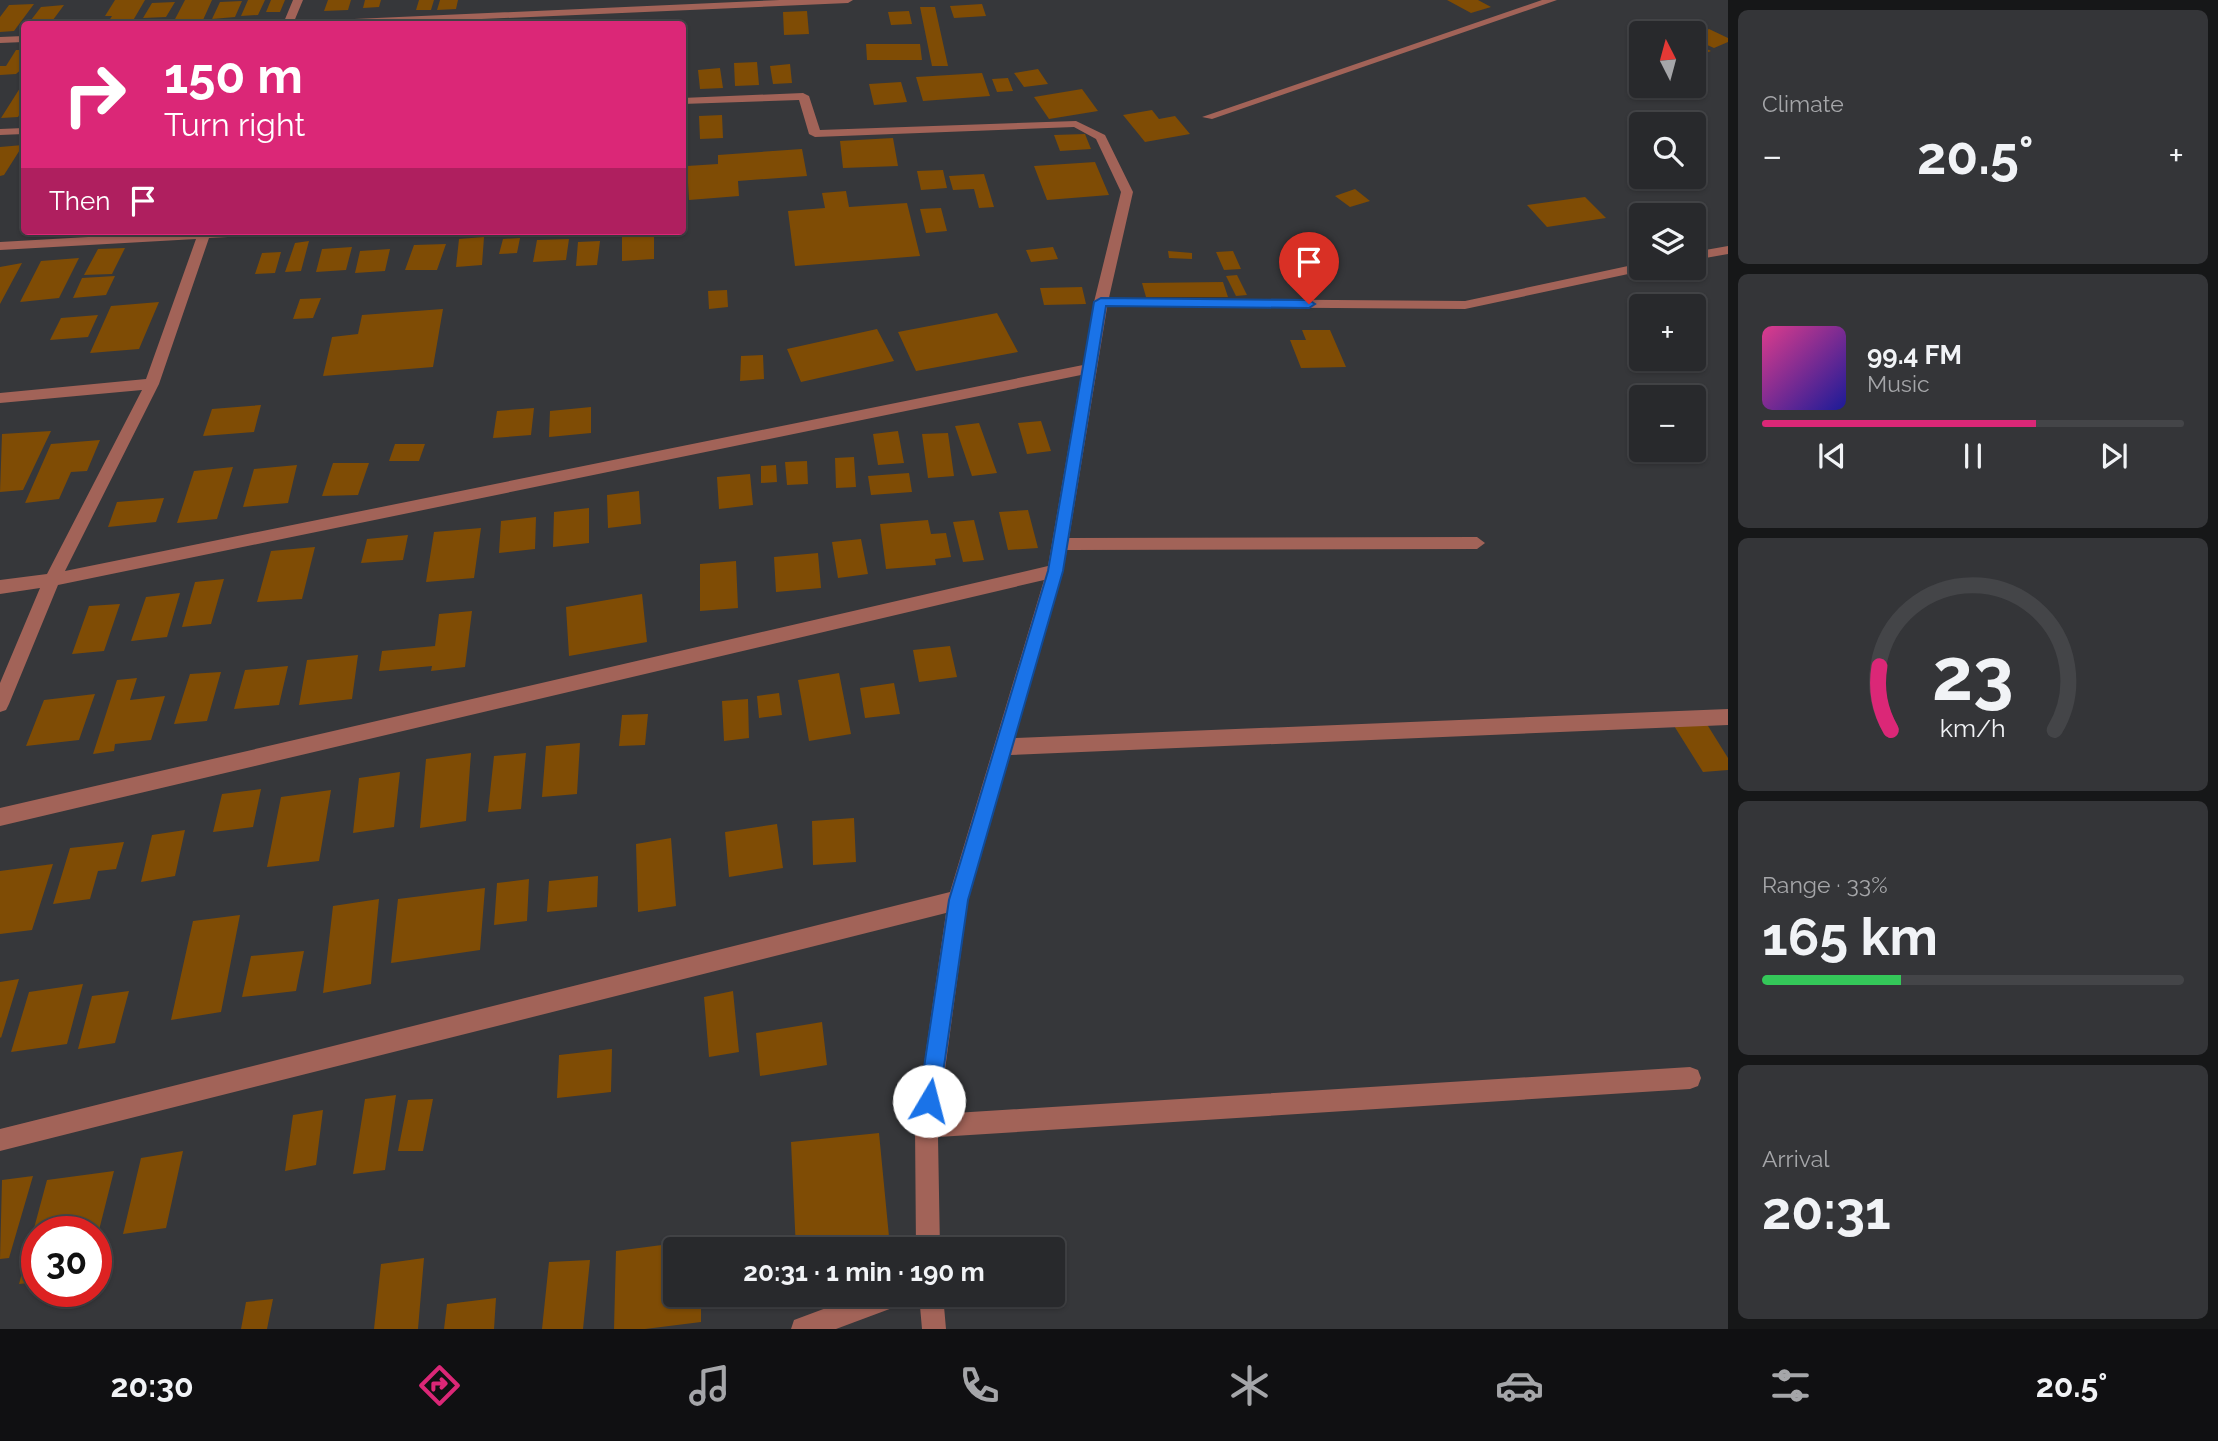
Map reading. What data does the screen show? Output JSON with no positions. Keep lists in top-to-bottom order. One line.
{"north":"top","page":{"tile":["Climate",["Range · 33%","165 km"],["Arrival","20:31"]],"map_buttons":["+","−"],"turn":["150 m","Turn right"],"heat":["−","20.5°","+"],"then":"Then","song":["99.4 FM","Music"],"limit":"30","trip":"20:31 · 1 min · 190 m","tabs":["20:30","20.5°"],"gauge":["23","km/h"]}}
